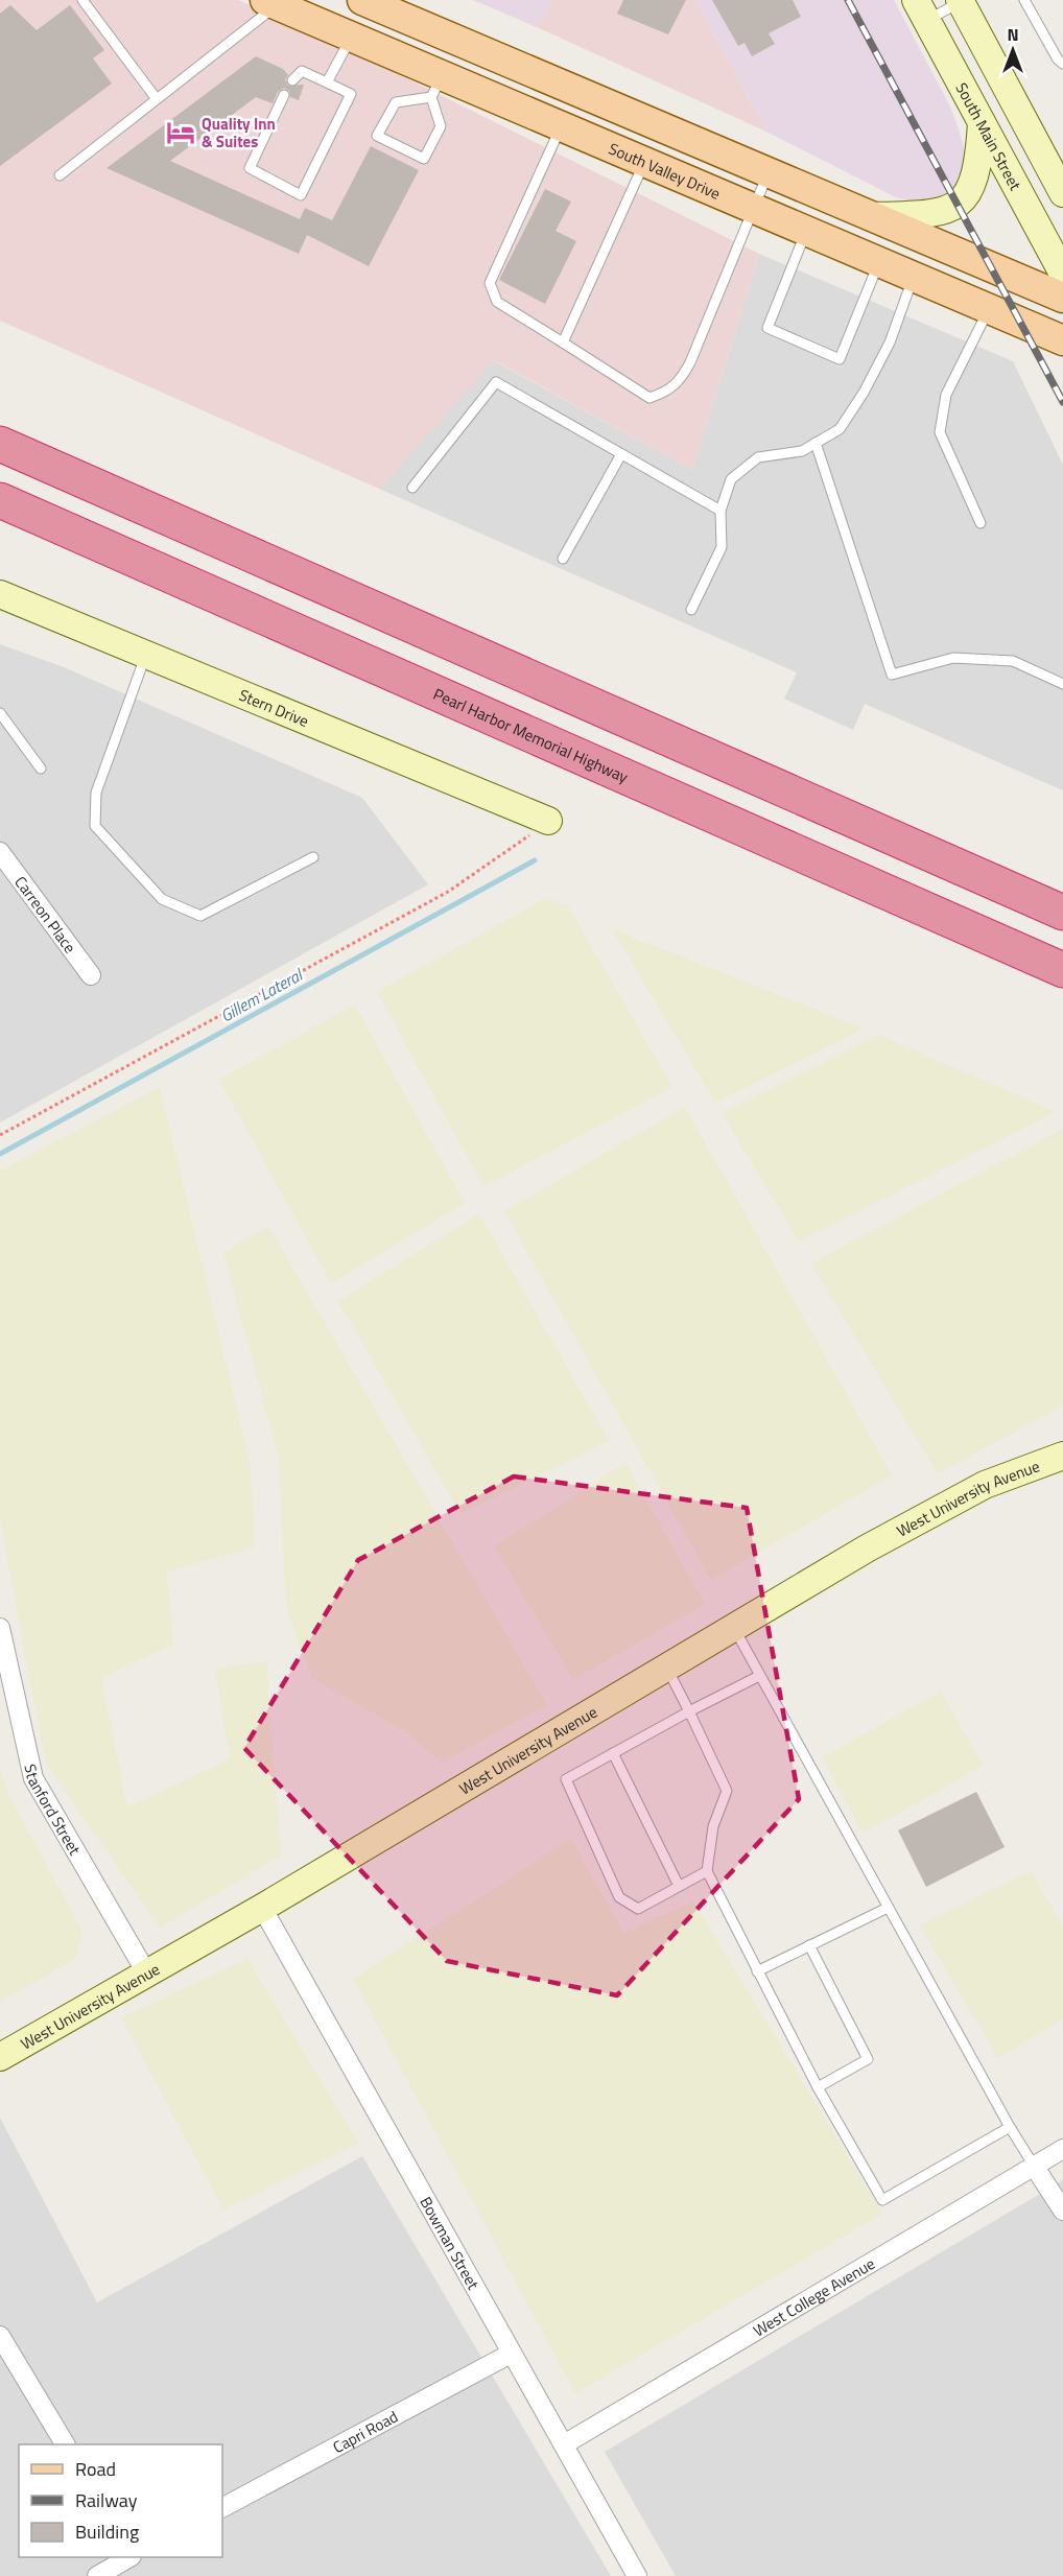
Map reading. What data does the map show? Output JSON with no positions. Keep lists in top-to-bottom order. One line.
{"streets":{"highway":["Pearl Harbor Memorial Highway"],"main road":["South Valley Drive"],"street":["South Main Street","Stern Drive","Carreon Place","West University Avenue","Stanford Street","Bowman Street","West College Avenue","Capri Road"]},"crossings":[["West University Avenue","Stanford Street"],["West University Avenue","Bowman Street"],["Bowman Street","West College Avenue"],["Bowman Street","Capri Road"]],"water":["Gillem Lateral"],"places":{"hotel":["Quality Inn & Suites"]},"legend":["Road","Railway","Building"],"north":"top"}
